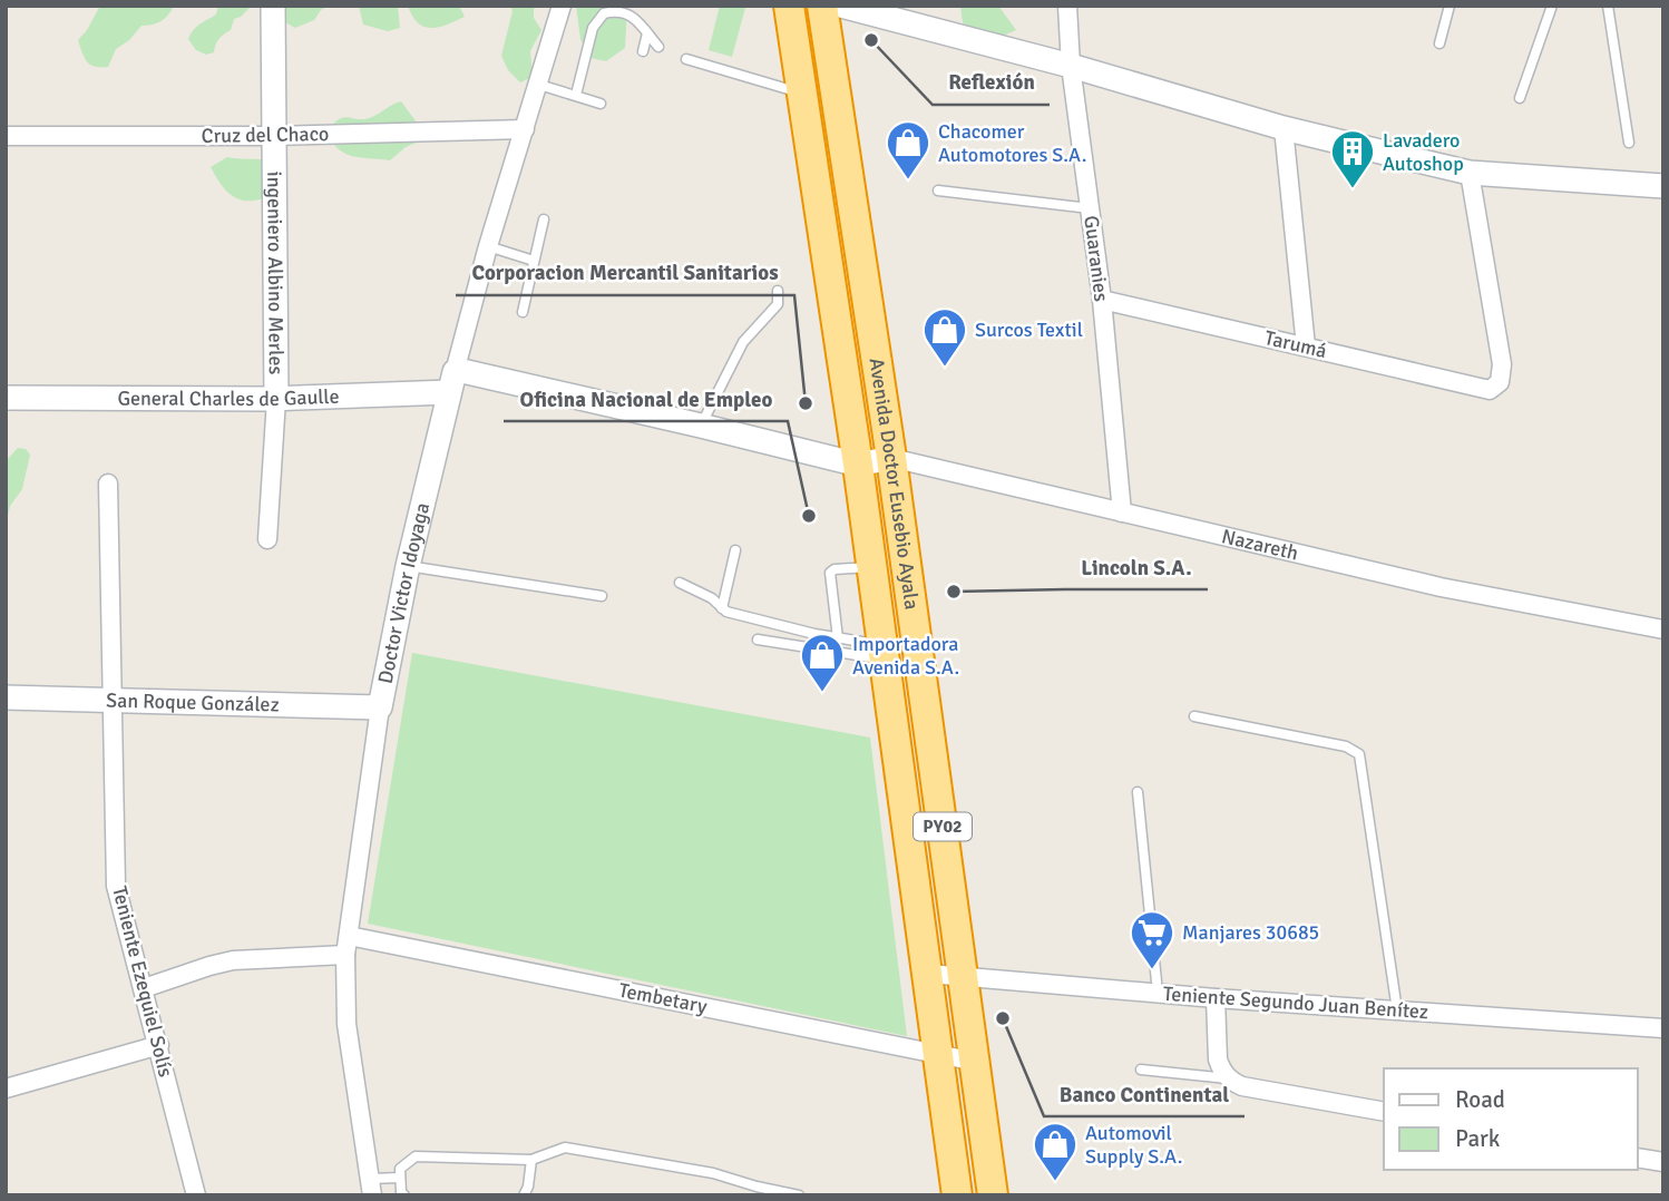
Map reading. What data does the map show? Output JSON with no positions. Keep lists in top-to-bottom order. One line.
{"streets":{"highway":["Avenida Doctor Eusebio Ayala","PY02"],"street":["Cruz del Chaco","Guaranies","ingeniero Albino Merles","Tarumá","General Charles de Gaulle","Nazareth","Doctor Victor Idoyaga","San Roque González","Teniente Ezequiel Solís","Tembetary","Teniente Segundo Juan Benítez"]},"crossings":[["Cruz del Chaco","ingeniero Albino Merles"],["Cruz del Chaco","Doctor Victor Idoyaga"],["Guaranies","Tarumá"],["Guaranies","Nazareth"],["ingeniero Albino Merles","General Charles de Gaulle"],["General Charles de Gaulle","Avenida Doctor Eusebio Ayala"],["General Charles de Gaulle","Nazareth"],["General Charles de Gaulle","Doctor Victor Idoyaga"],["Avenida Doctor Eusebio Ayala","Nazareth"],["Avenida Doctor Eusebio Ayala","Tembetary"],["Avenida Doctor Eusebio Ayala","Teniente Segundo Juan Benítez"],["Doctor Victor Idoyaga","San Roque González"],["Doctor Victor Idoyaga","Tembetary"],["San Roque González","Teniente Ezequiel Solís"]],"places":{"other":["Reflexión","Corporacion Mercantil Sanitarios","Oficina Nacional de Empleo","Lincoln S.A.","Banco Continental"],"shop":["Chacomer Automotores S.A.","Surcos Textil","Importadora Avenida S.A.","Automovil Supply S.A."],"building":["Lavadero Autoshop"],"supermarket":["Manjares 30685"]},"legend":["Road","Park"]}
